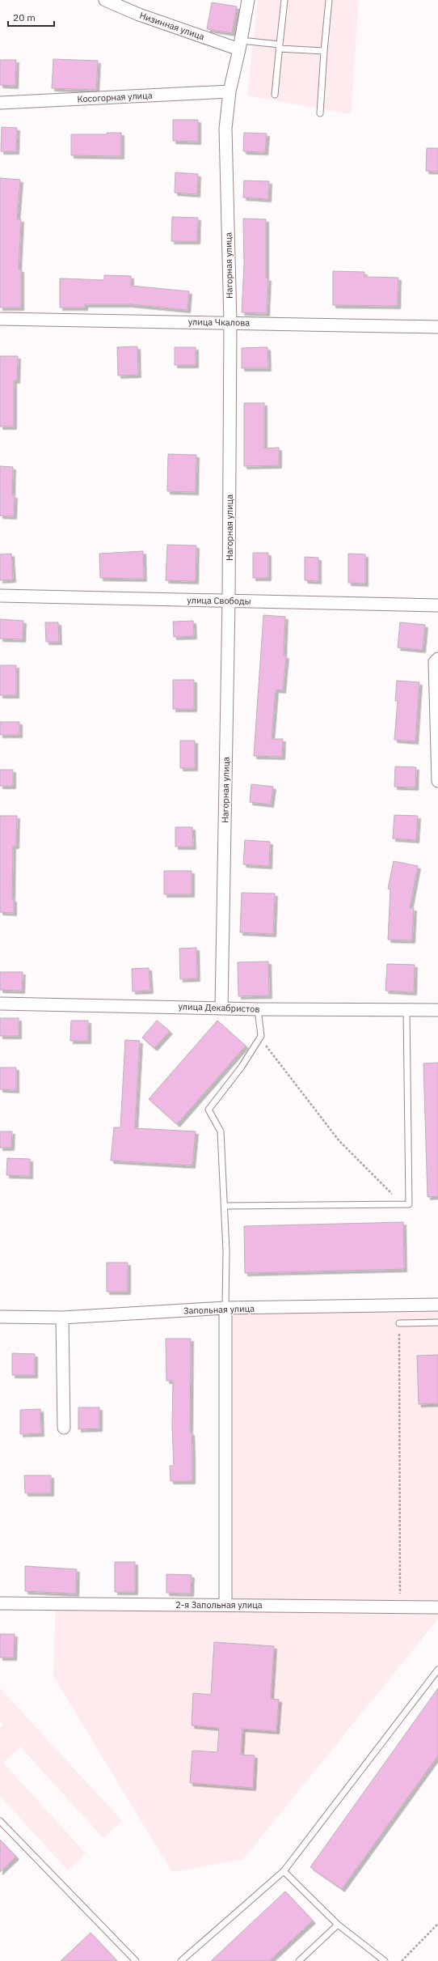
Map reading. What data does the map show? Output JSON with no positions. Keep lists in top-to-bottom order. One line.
{"streets":{"street":["Низинная улица","Косогорная улица","Нагорная улица","улица Чкалова","улица Свободы","улица Декабристов","Запольная улица","2-я Запольная улица"]},"crossings":[["Низинная улица","Нагорная улица"],["Косогорная улица","Нагорная улица"],["Нагорная улица","улица Чкалова"],["Нагорная улица","улица Свободы"],["Нагорная улица","улица Декабристов"]],"scale_bar":"20 m"}
